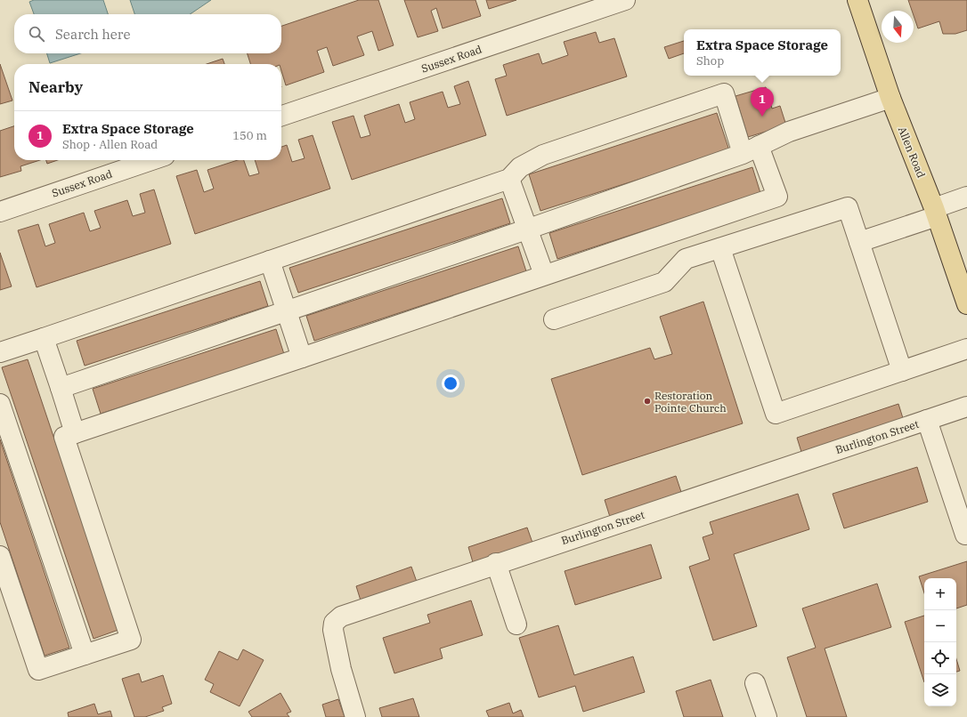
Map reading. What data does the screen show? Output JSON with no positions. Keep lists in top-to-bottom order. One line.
{"streets":{"main road":["Allen Road"],"street":["Sussex Road","Burlington Street"]},"places":["Restoration Pointe Church"],"north":"bottom","page":{"search":"Search here","popup":["Extra Space Storage","Shop"],"heading":"Nearby","pins":"1","list":[{"mark":"1","name":"Extra Space Storage","note":"Shop · Allen Road","value":"150 m"}],"map_buttons":["+","−"]}}
